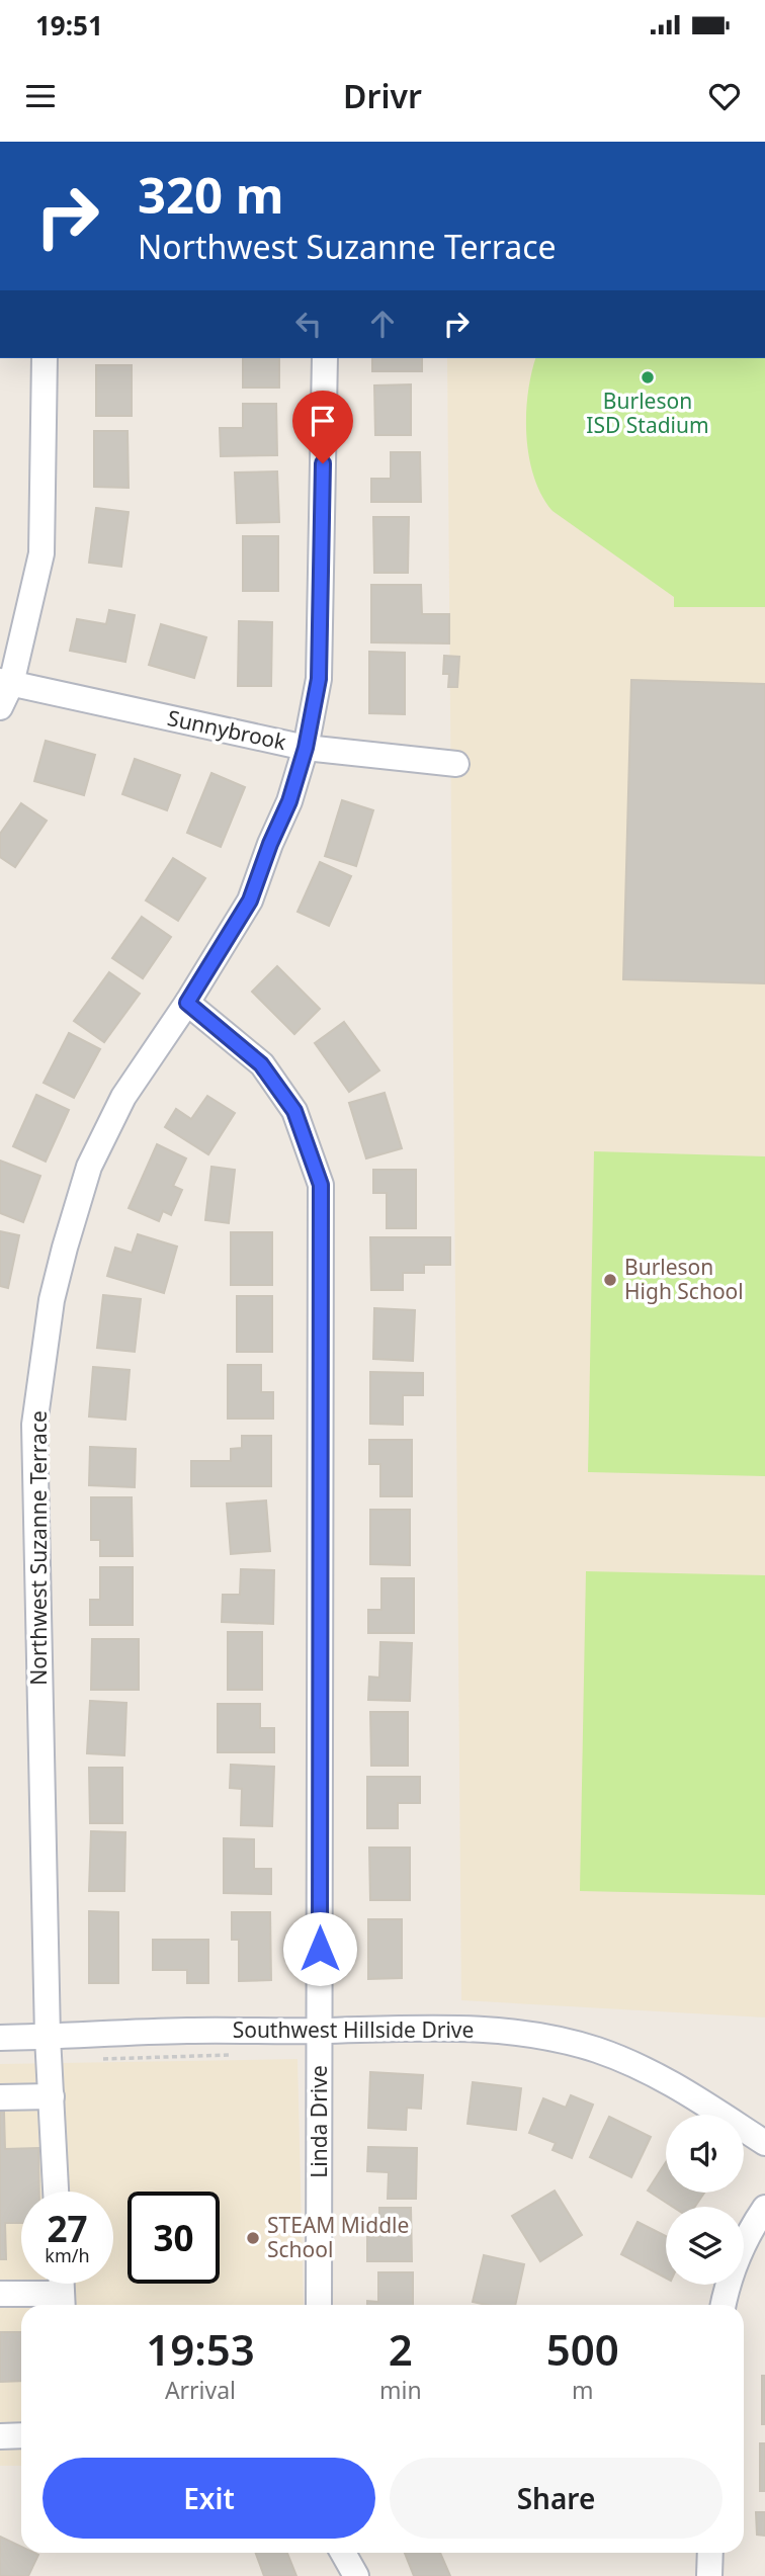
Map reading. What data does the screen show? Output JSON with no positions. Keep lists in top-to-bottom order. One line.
{"streets":{"street":["Sunnybrook","Northwest Suzanne Terrace","Southwest Hillside Drive","Linda Drive"]},"crossings":[["Sunnybrook","Northwest Suzanne Terrace"],["Northwest Suzanne Terrace","Southwest Hillside Drive"],["Northwest Suzanne Terrace","Linda Drive"],["Southwest Hillside Drive","Linda Drive"]],"places":["Burleson ISD Stadium","Burleson High School","STEAM Middle School"],"page":{"status":"19:51","header":"Drivr","turn":["320 m","Northwest Suzanne Terrace"],"speed":"27 km/h","limit":"30","eta":["19:53","Arrival","2","min","500","m"],"buttons":["Exit","Share"]}}
